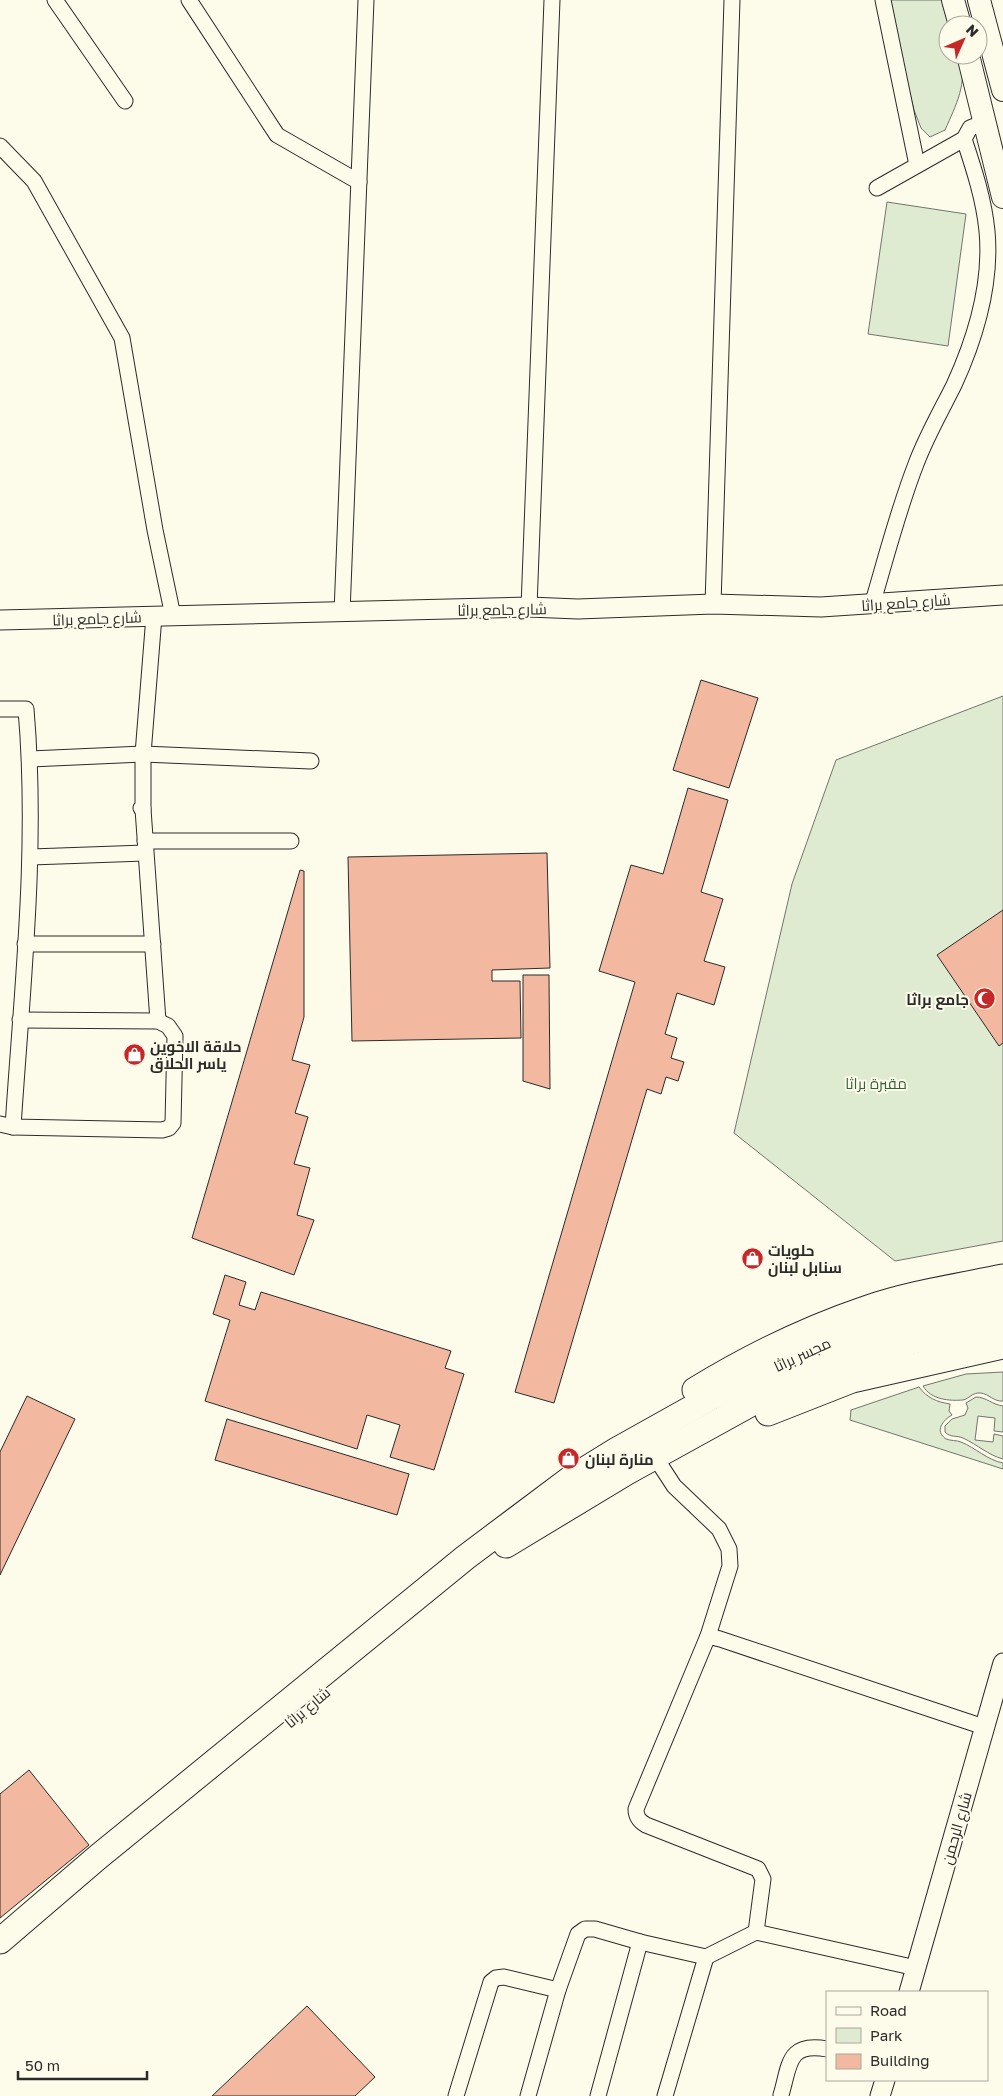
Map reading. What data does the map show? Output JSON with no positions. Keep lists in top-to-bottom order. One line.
{"streets":{"main road":["مجسر براثا","شارع براثا"],"street":["شارع جامع براثا","شارع الرحمن"]},"crossings":[["مجسر براثا","شارع براثا"]],"parks":["مقبرة براثا"],"places":{"mosque":["جامع براثا"],"shop":["حلاقة الاخوين ياسر الحلاق","حلويات سنابل لبنان","منارة لبنان"]},"legend":["Road","Park","Building"],"scale_bar":"50 m","north":"top right"}
